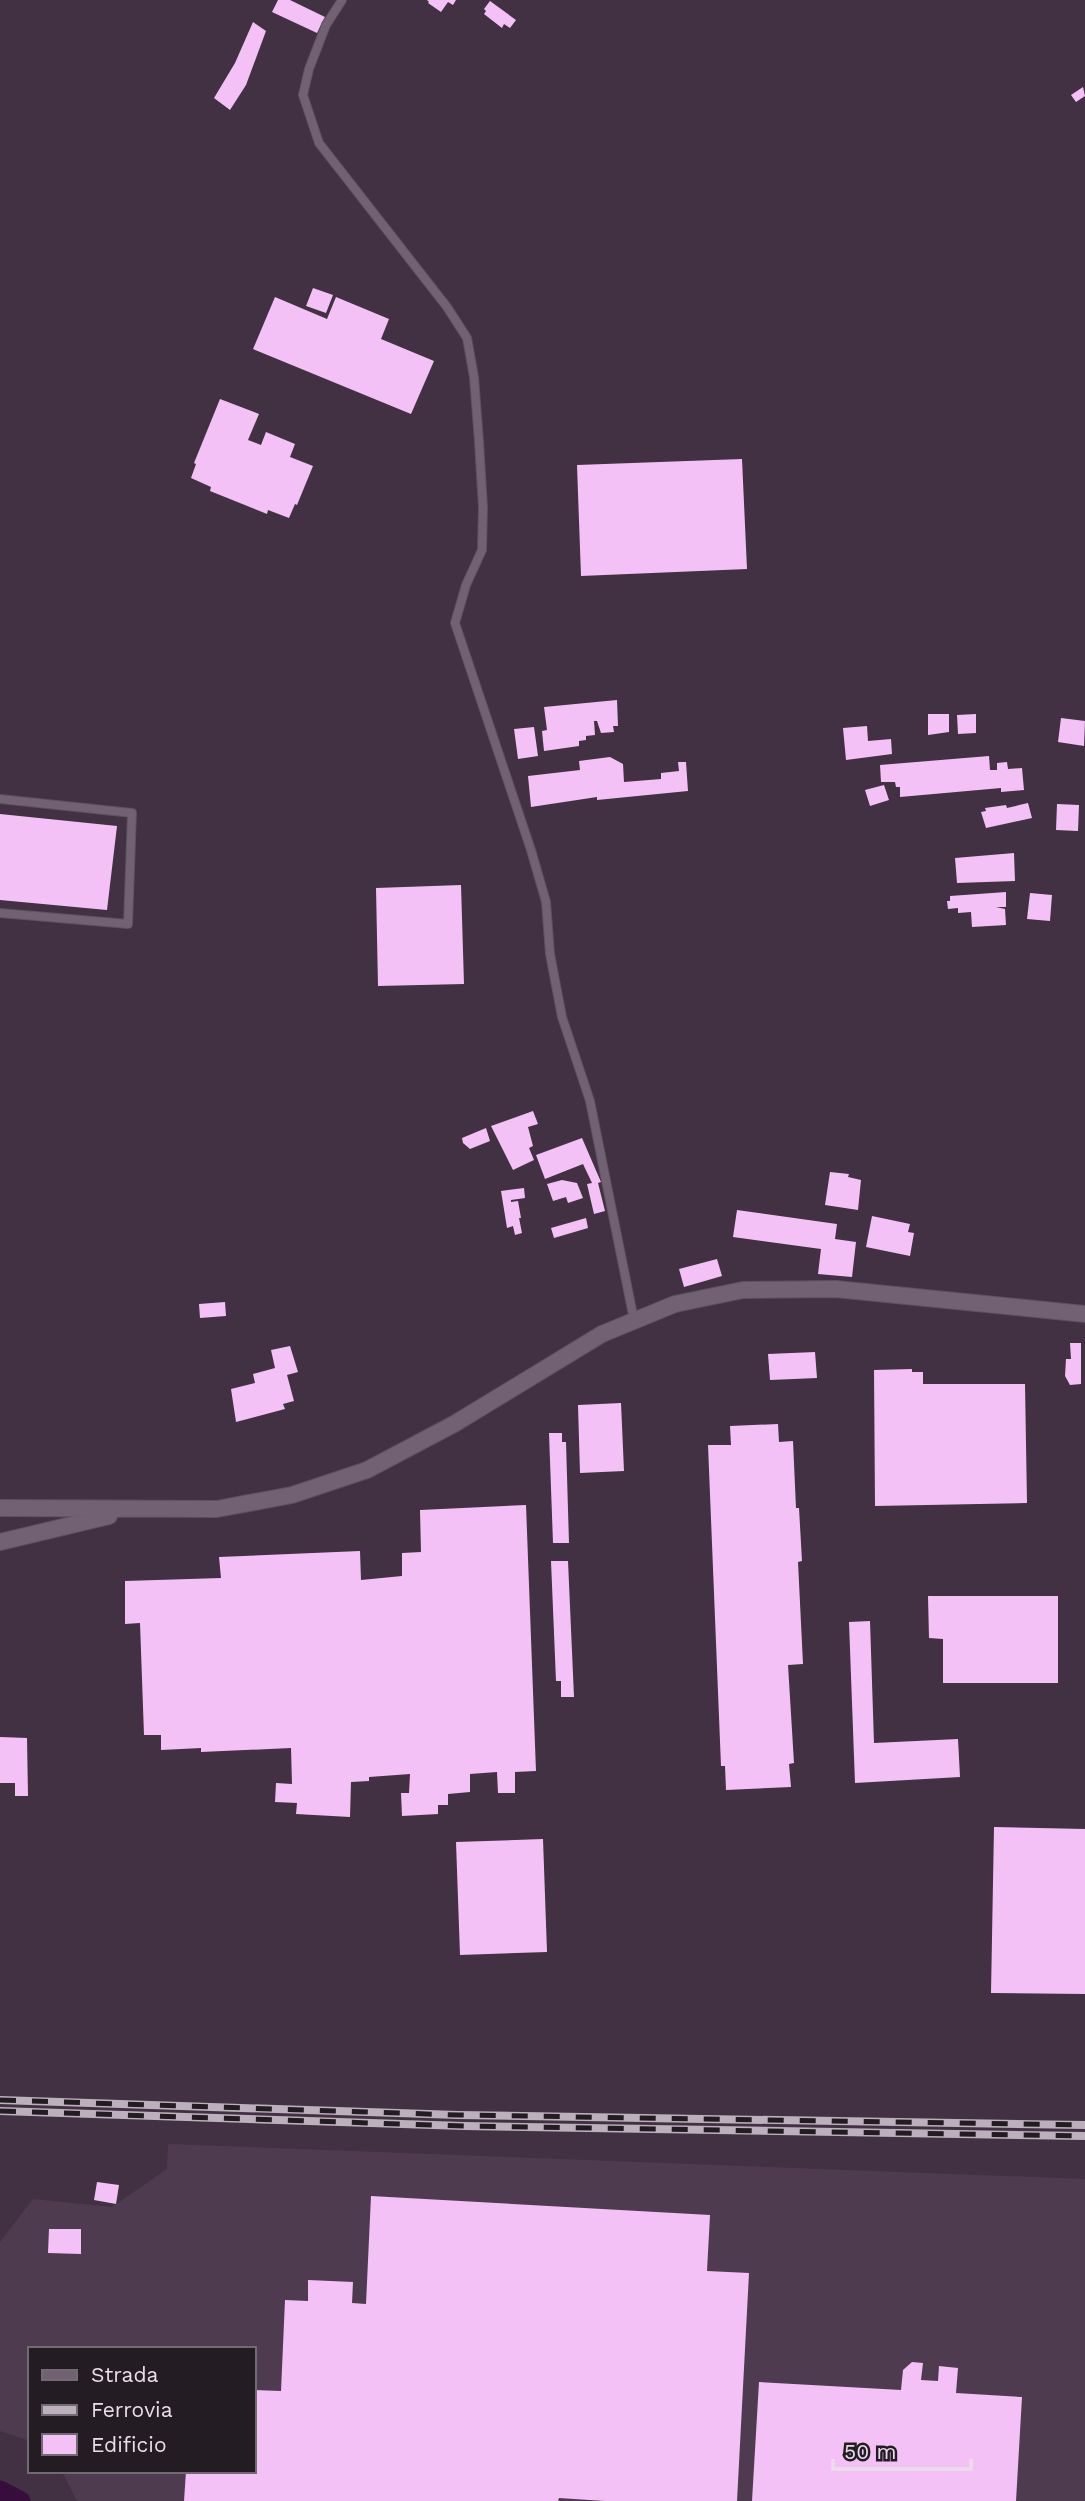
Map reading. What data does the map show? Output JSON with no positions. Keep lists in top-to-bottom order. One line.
{"legend":["Strada","Ferrovia","Edificio"],"scale_bar":"50 m"}
